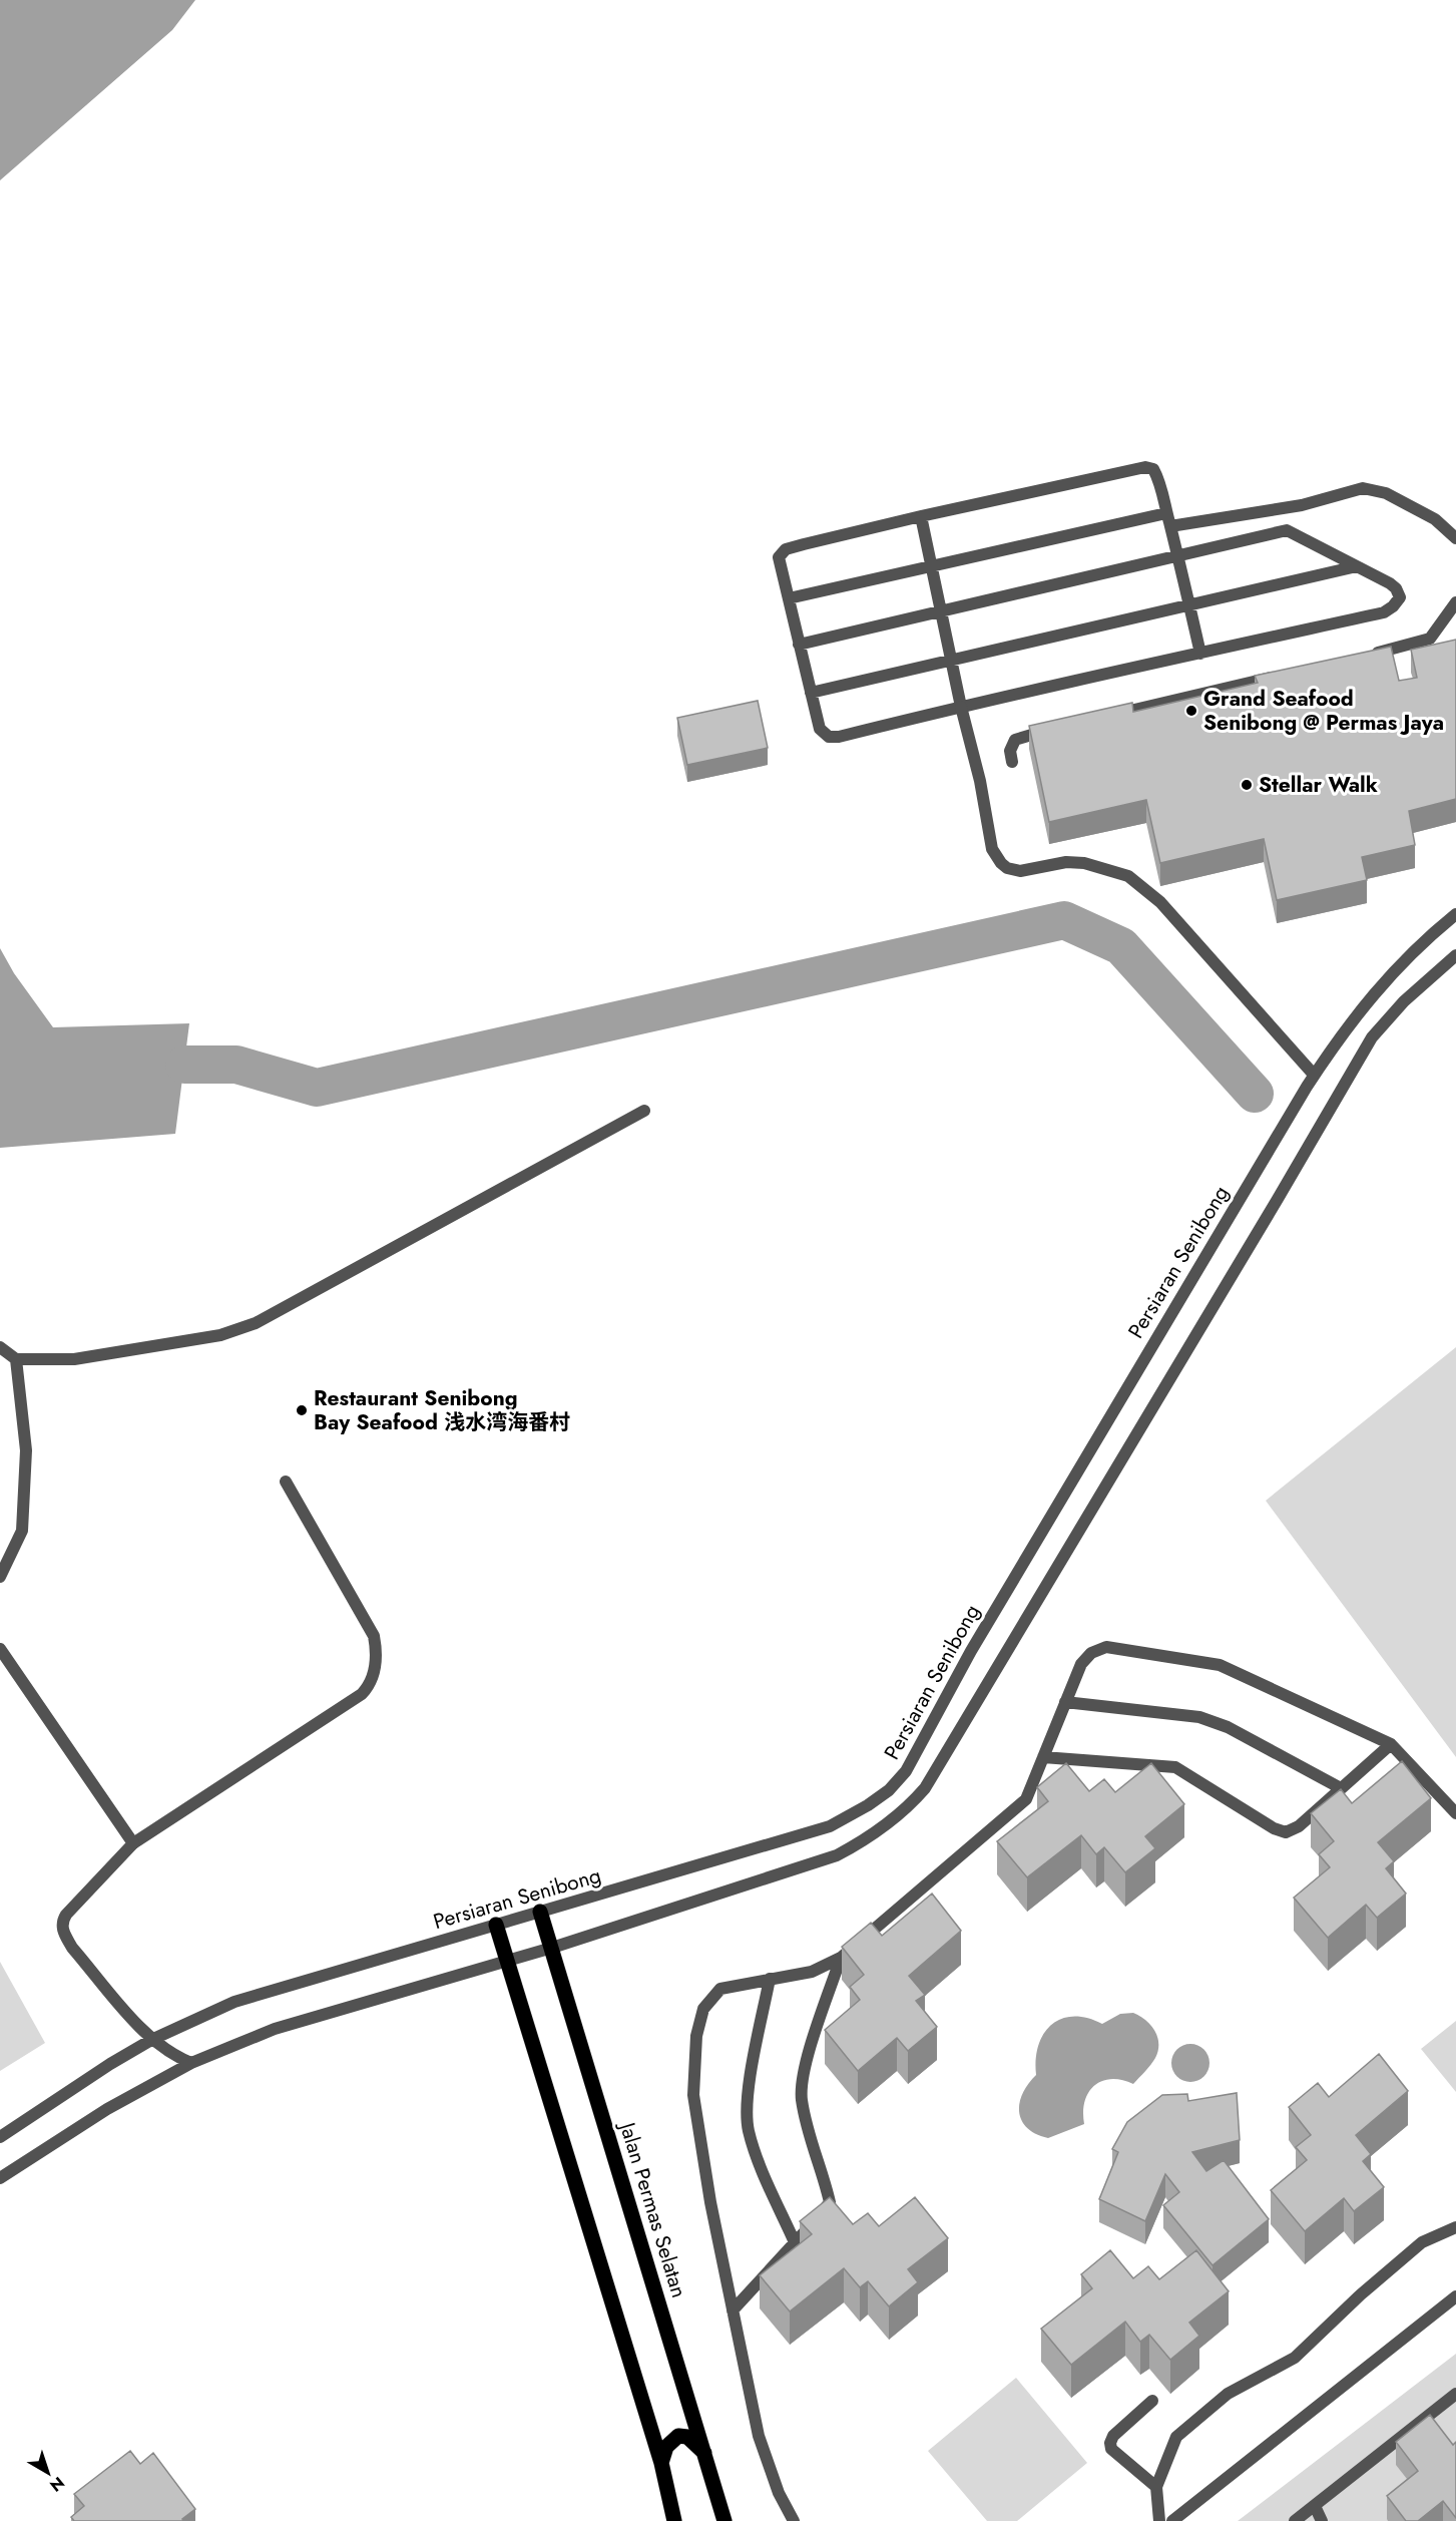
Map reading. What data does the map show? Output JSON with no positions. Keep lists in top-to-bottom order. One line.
{"streets":{"main road":["Jalan Permas Selatan"],"street":["Persiaran Senibong"]},"crossings":[["Persiaran Senibong","Jalan Permas Selatan"]],"places":["Grand Seafood Senibong @ Permas Jaya","Stellar Walk","Restaurant Senibong Bay Seafood 浅水湾海番村"],"north":"bottom right"}
